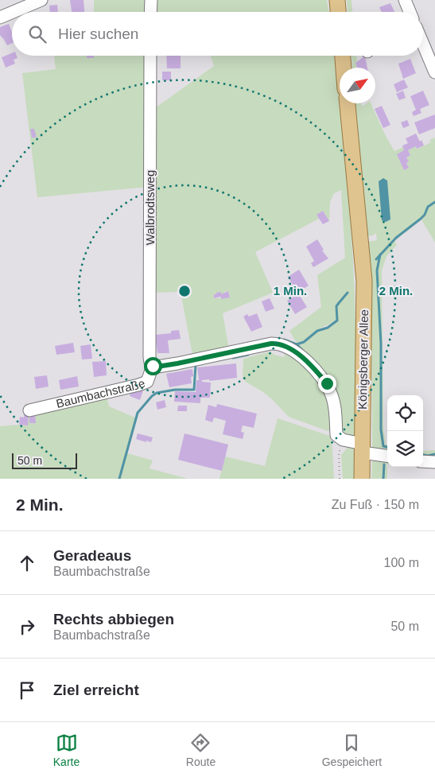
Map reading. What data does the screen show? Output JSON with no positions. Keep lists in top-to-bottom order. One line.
{"streets":{"main road":["Königsberger Allee"],"street":["Walbrodtsweg","Baumbachstraße"]},"crossings":[["Walbrodtsweg","Baumbachstraße"]],"scale_bar":"50 m","north":"top right","page":{"search":"Hier suchen","scale":"50 m","heading":["2 Min.","Zu Fuß · 150 m"],"list":[["Geradeaus","Baumbachstraße","100 m"],["Rechts abbiegen","Baumbachstraße","50 m"],"Ziel erreicht"],"nav":["Karte","Route","Gespeichert"]},"rings":["1 Min.","2 Min."]}
